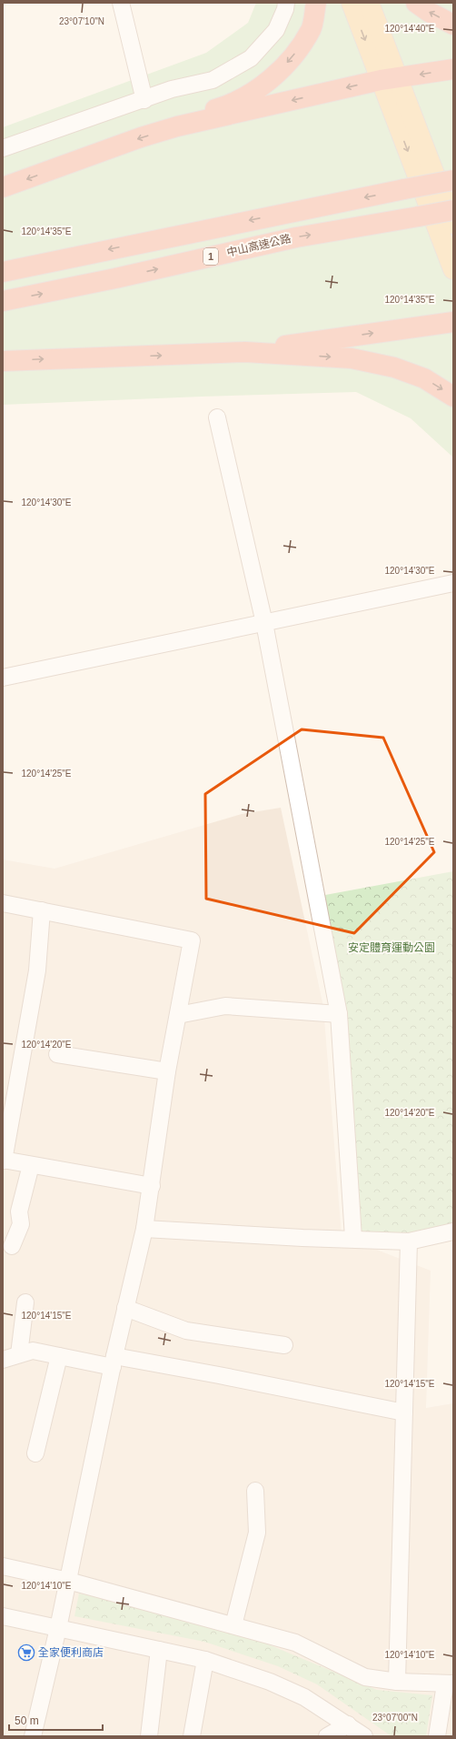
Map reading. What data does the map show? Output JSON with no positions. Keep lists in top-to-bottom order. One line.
{"streets":{"highway":["中山高速公路","1"]},"parks":["安定體育運動公園"],"places":{"supermarket":["全家便利商店"]},"scale_bar":"50 m","coordinates":["23°07'10\"N","120°14'40\"E","120°14'35\"E","120°14'30\"E","120°14'25\"E","120°14'20\"E","120°14'15\"E","120°14'10\"E","23°07'00\"N"]}
